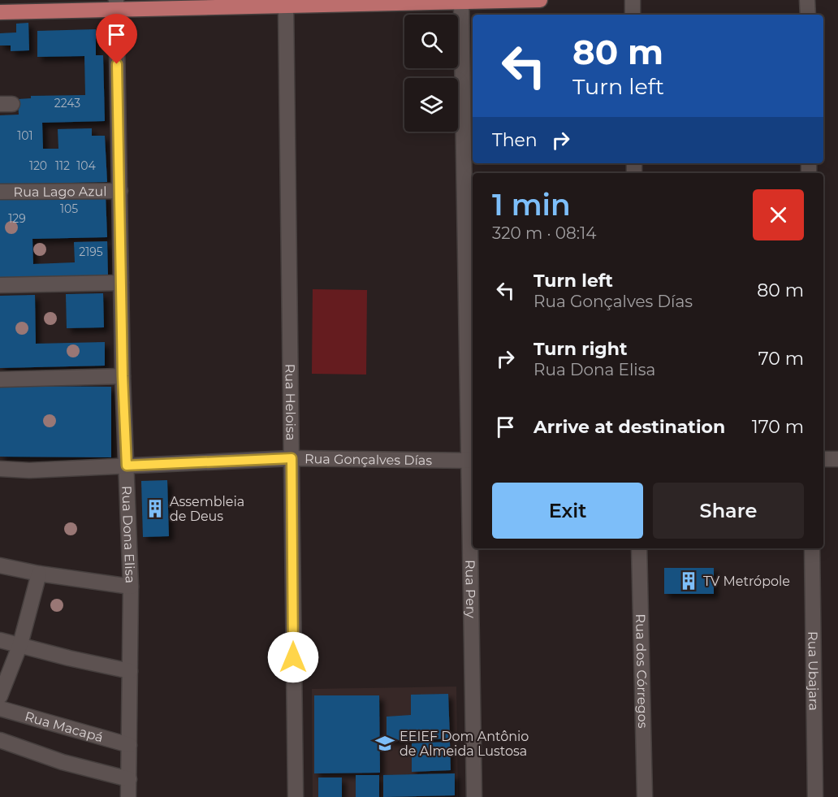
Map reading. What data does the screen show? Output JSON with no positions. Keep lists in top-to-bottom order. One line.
{"streets":{"street":["Rua Lago Azul","Rua Heloisa","Rua Gonçalves Días","Rua Dona Elisa","Rua Pery","Rua dos Córregos","Rua Ubajara","Rua Macapá"]},"crossings":[["Rua Lago Azul","Rua Dona Elisa"],["Rua Heloisa","Rua Gonçalves Días"],["Rua Gonçalves Días","Rua Dona Elisa"],["Rua Gonçalves Días","Rua Pery"],["Rua Dona Elisa","Rua Macapá"]],"places":{"building":["Assembleia de Deus","TV Metrópole"],"school or university":["EEIEF Dom Antônio de Almeida Lustosa"]},"house_numbers":["2243","101","120","112","104","105","129","2195"],"page":{"turn":["80 m","Turn left"],"then":"Then","heading":["1 min","320 m · 08:14"],"list":[{"name":"Turn left","note":"Rua Gonçalves Días","value":"80 m"},{"name":"Turn right","note":"Rua Dona Elisa","value":"70 m"},{"name":"Arrive at destination","value":"170 m"}],"buttons":["Exit","Share"]}}
